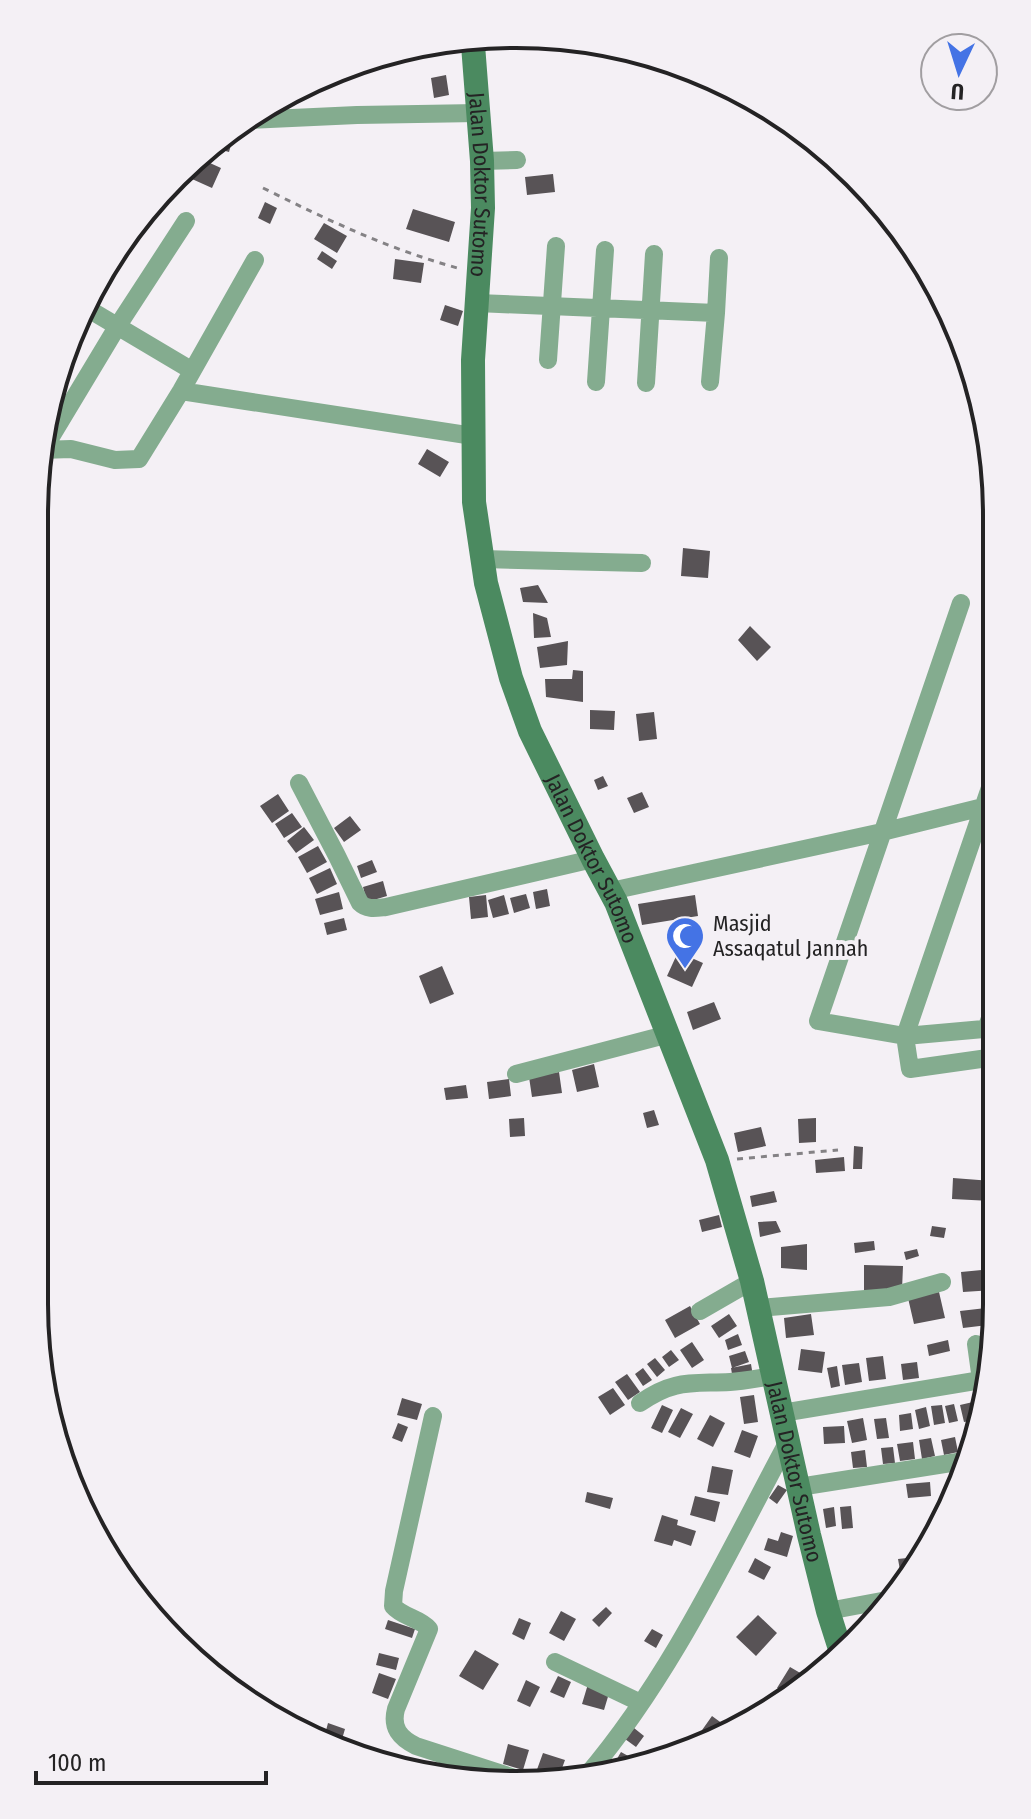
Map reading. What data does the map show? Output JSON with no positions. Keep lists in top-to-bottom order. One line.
{"streets":{"street":["Jalan Doktor Sutomo"]},"places":{"mosque":["Masjid Assaqatul Jannah"]},"scale_bar":"100 m","north":"bottom"}
